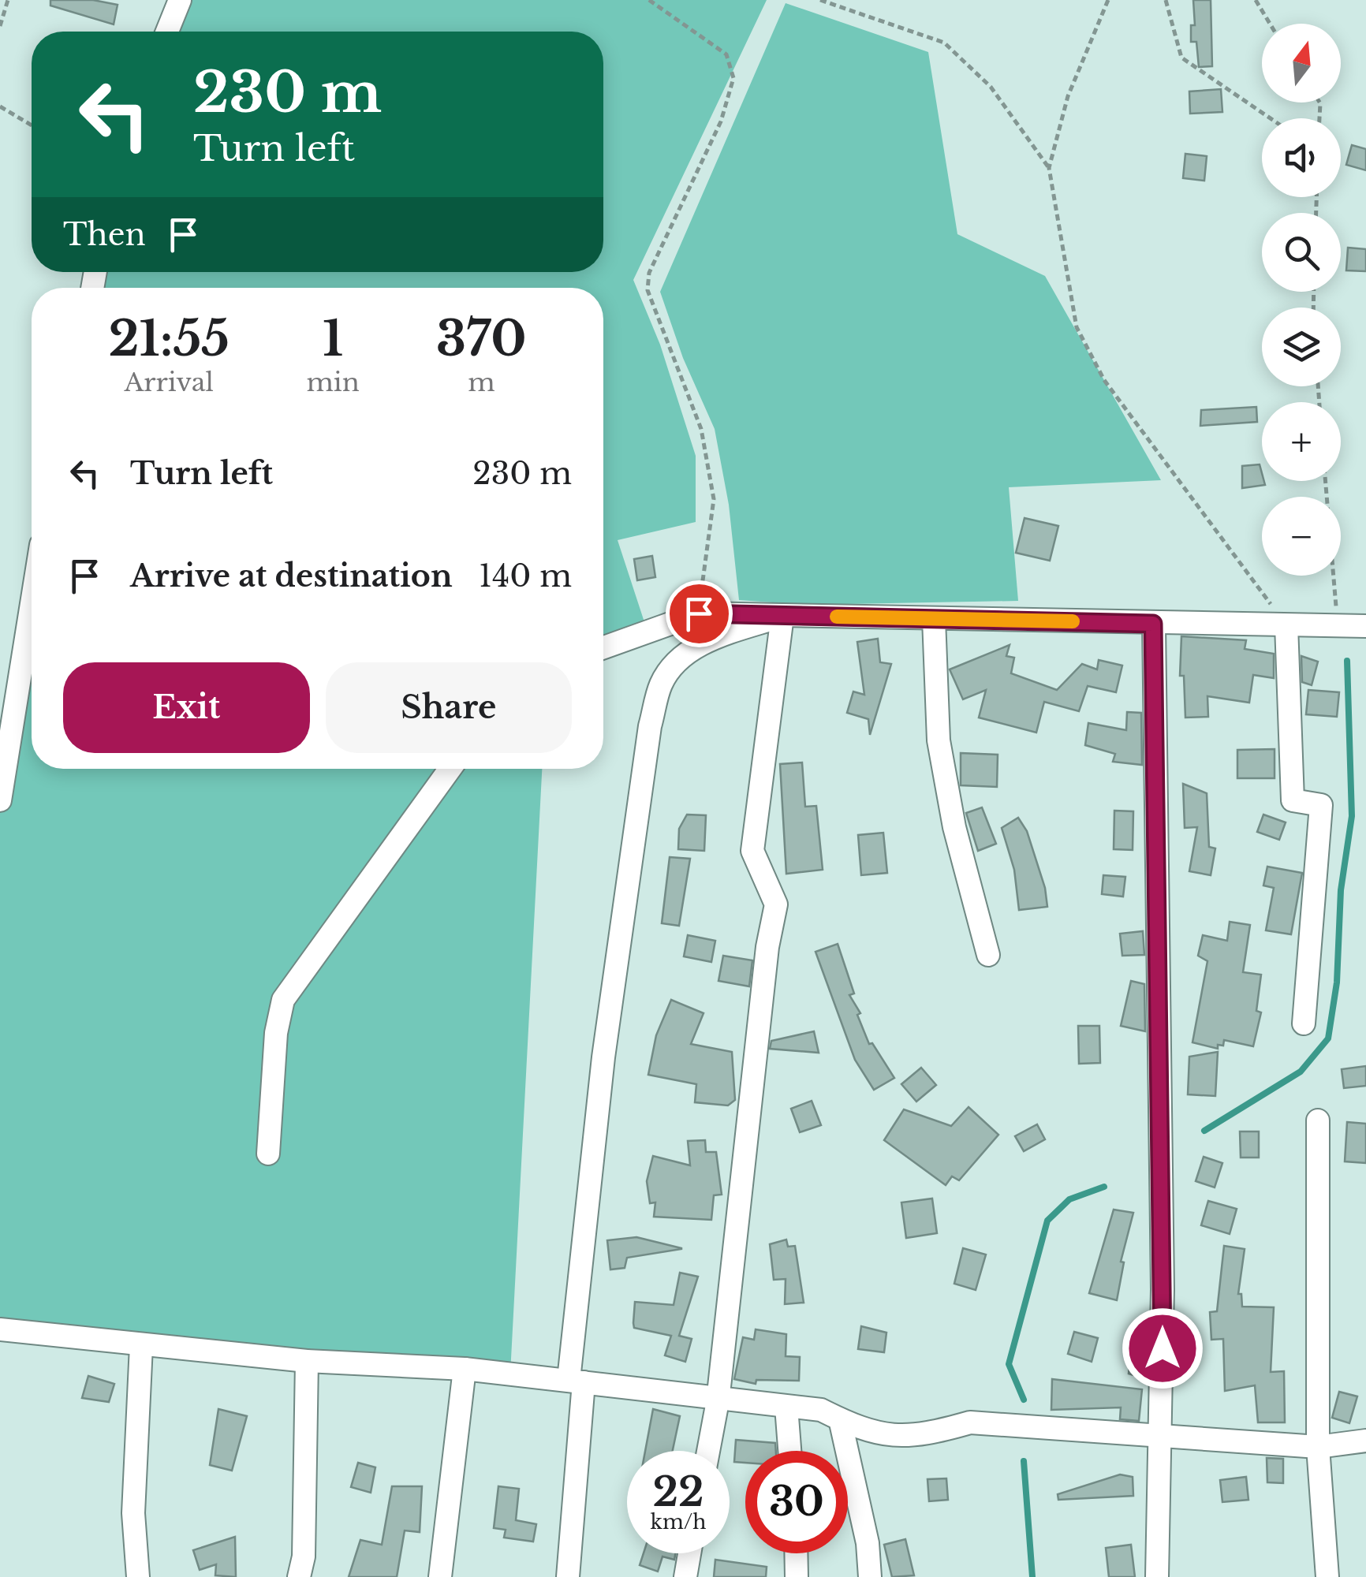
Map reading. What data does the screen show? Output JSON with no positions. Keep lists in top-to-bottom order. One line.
{"north":"top","page":{"map_buttons":["+","−"],"turn":["230 m","Turn left"],"then":"Then","eta":["21:55","Arrival","1","min","370","m"],"list":[{"name":"Turn left","value":"230 m"},{"name":"Arrive at destination","value":"140 m"}],"buttons":["Exit","Share"],"speed":"22 km/h","limit":"30"}}
